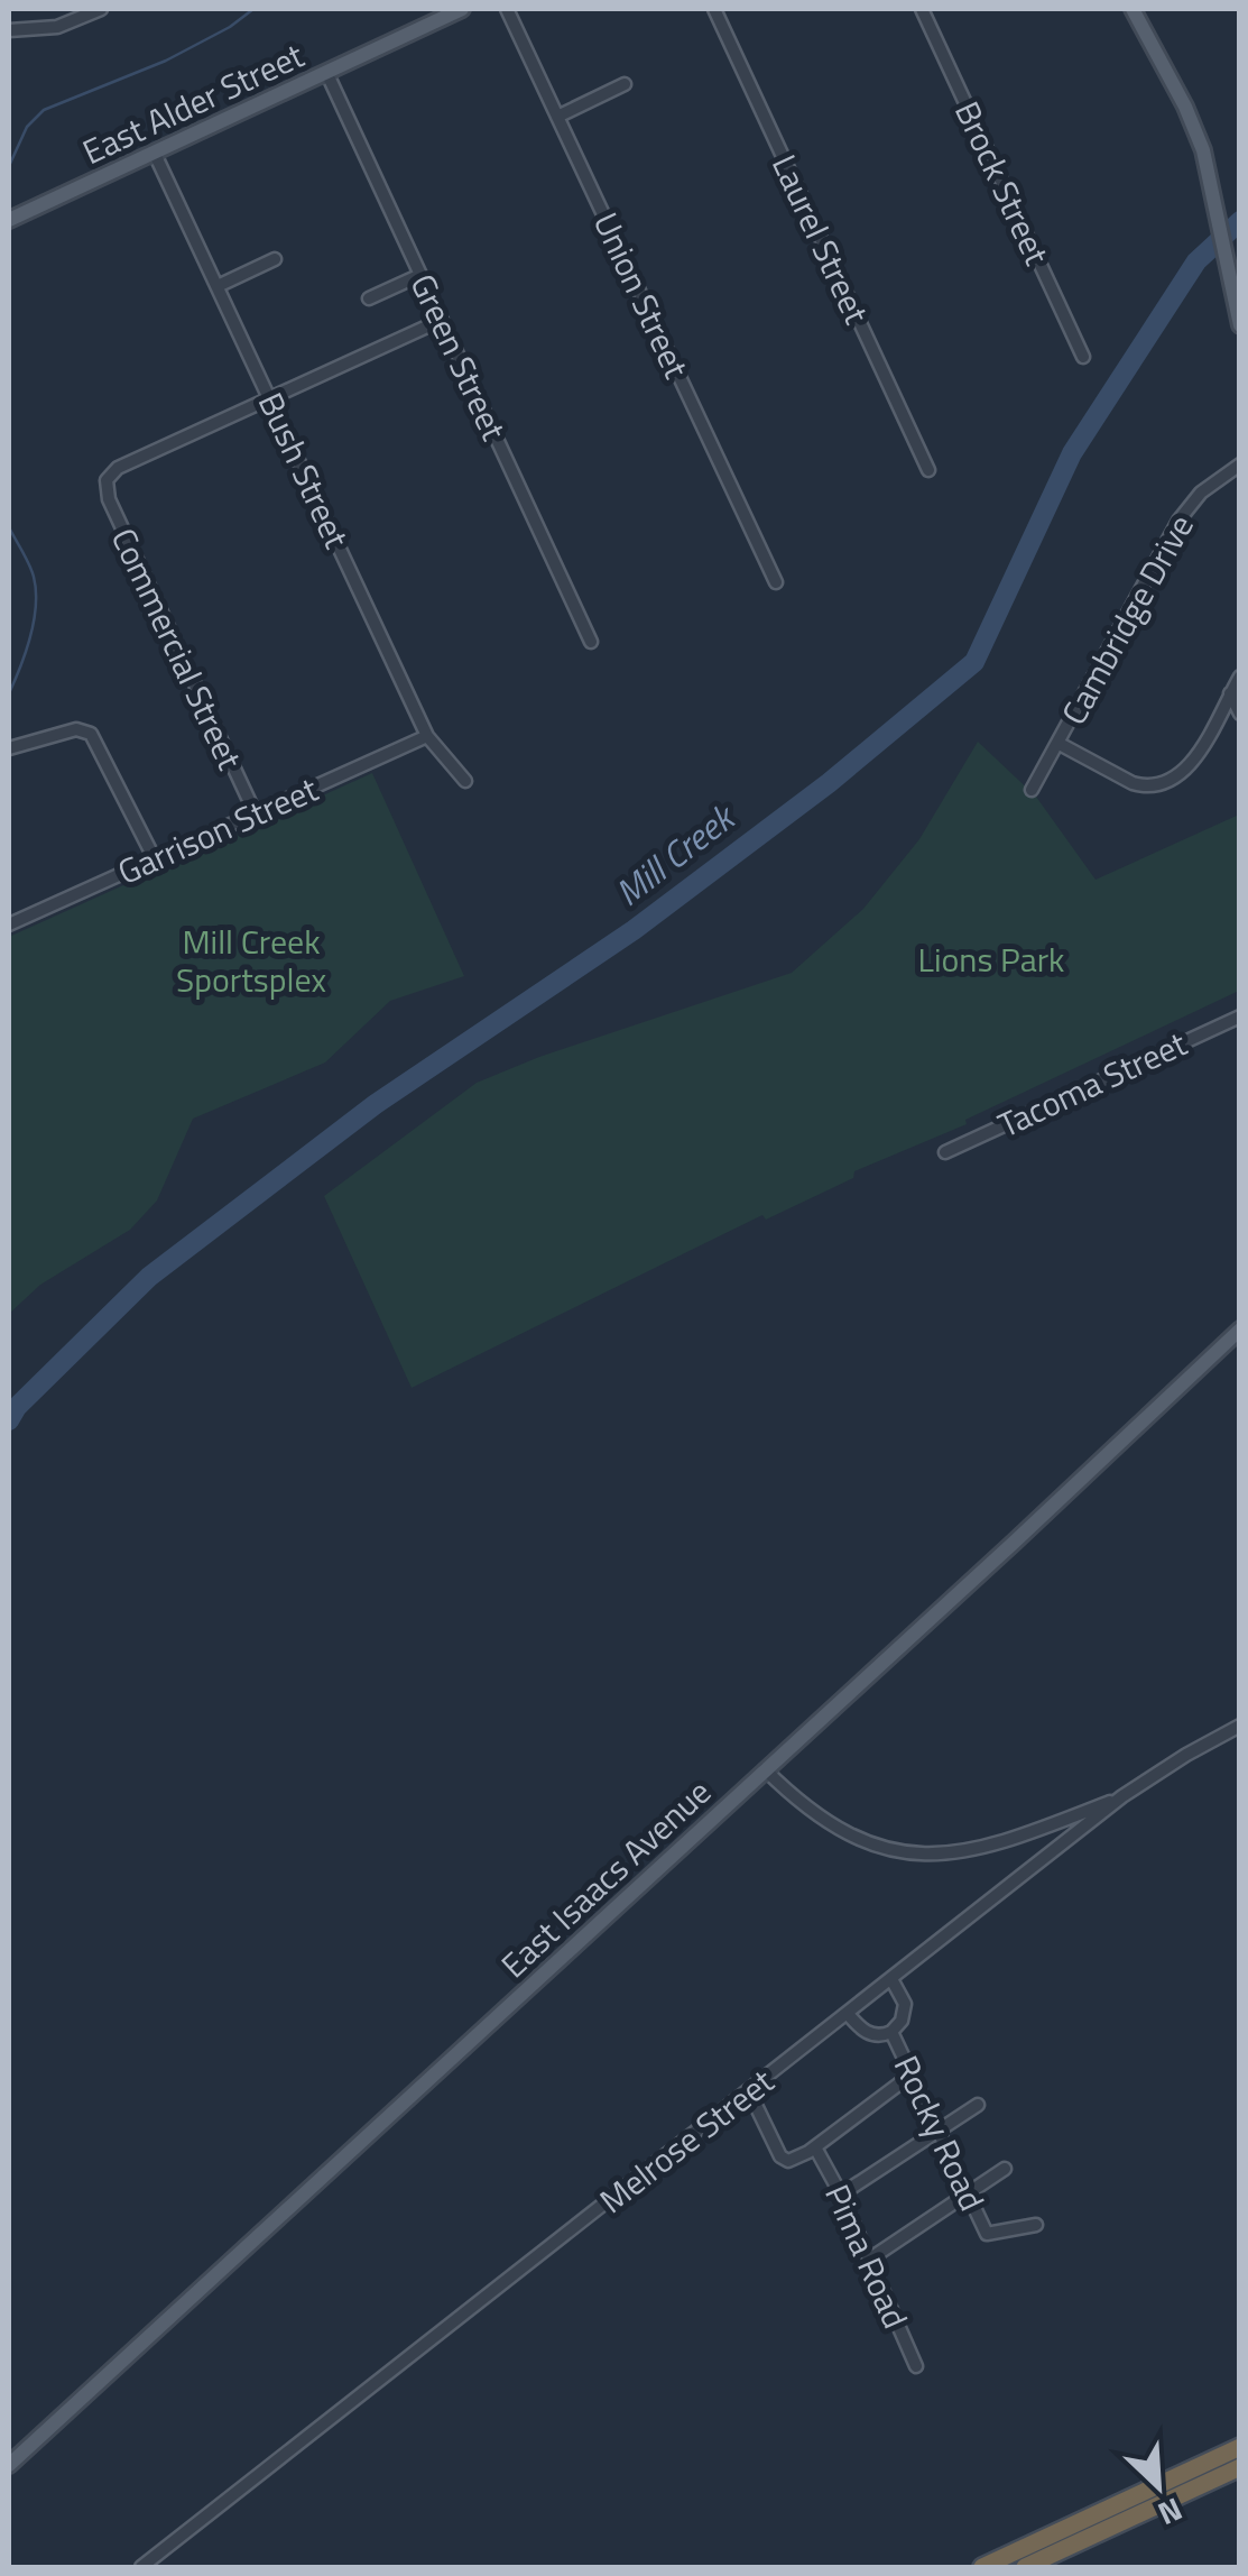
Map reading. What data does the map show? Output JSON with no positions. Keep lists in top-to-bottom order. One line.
{"streets":{"main road":["East Alder Street","East Isaacs Avenue"],"street":["Brock Street","Laurel Street","Union Street","Green Street","Bush Street","Cambridge Drive","Commercial Street","Garrison Street","Tacoma Street","Rocky Road","Melrose Street","Pima Road"]},"crossings":[["East Alder Street","Green Street"],["East Alder Street","Bush Street"],["Bush Street","Commercial Street"],["Bush Street","Garrison Street"],["Commercial Street","Garrison Street"],["Rocky Road","Melrose Street"]],"water":["Mill Creek"],"parks":["Mill Creek Sportsplex","Lions Park"],"north":"bottom right"}
